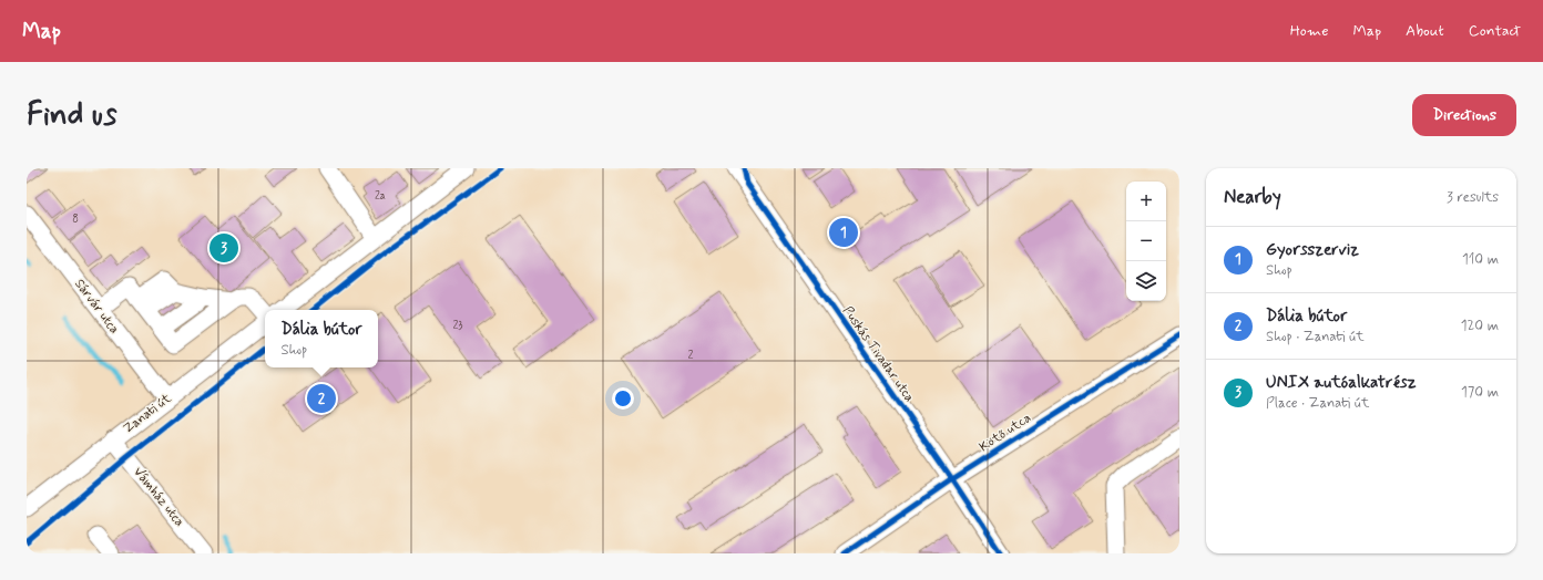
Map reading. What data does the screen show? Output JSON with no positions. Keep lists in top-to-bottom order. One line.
{"streets":{"street":["Sárvár utca","Puskás Tivadar utca","Zanati út","Kötő utca","Vámház utca"]},"crossings":[["Sárvár utca","Zanati út"],["Puskás Tivadar utca","Kötő utca"],["Zanati út","Vámház utca"]],"house_numbers":["2a","8","23","2"],"page":{"header":"Map","nav":["Home","Map","About","Contact"],"buttons":"Directions","title":"Find us","heading":["Nearby","3 results"],"map_buttons":["+","−"],"pins":["1","3","2"],"list":[{"mark":"1","name":"Gyorsszerviz","note":"Shop","value":"110 m"},{"mark":"2","name":"Dália bútor","note":"Shop · Zanati út","value":"120 m"},{"mark":"3","name":"UNIX autóalkatrész","note":"Place · Zanati út","value":"170 m"}],"popup":["Dália bútor","Shop"]}}
